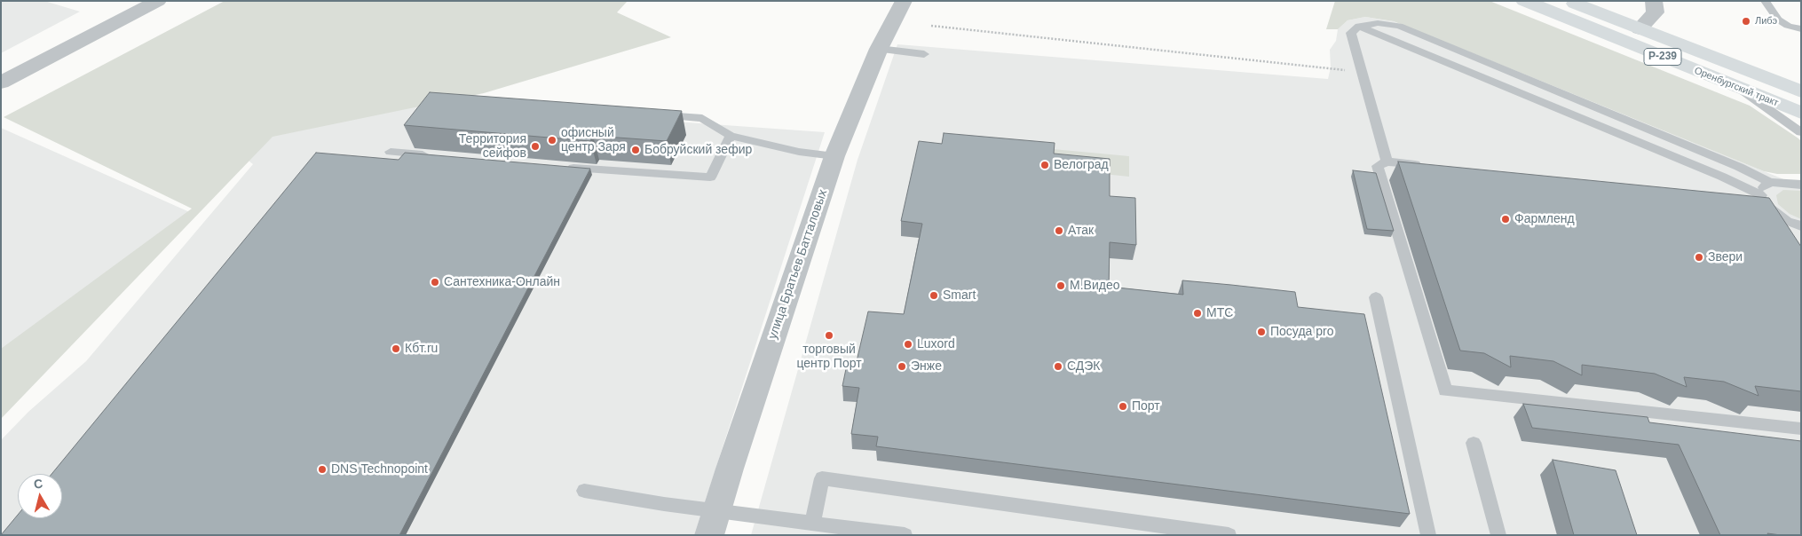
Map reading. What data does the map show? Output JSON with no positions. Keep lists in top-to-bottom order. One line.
{"streets":{"main road":["Р-239","Оренбургский тракт"],"street":["улица Братьев Батталовых"]},"places":["Либэ","офисный центр Заря","Территория сейфов","Бобруйский зефир","Велоград","Фармленд","Атак","Звери","Сантехника-Онлайн","М.Видео","Smart","МТС","Посуда pro","торговый центр Порт","Luxord","Кбт.ru","Энже","СДЭК","Порт","DNS Technopoint"],"north":"top"}
